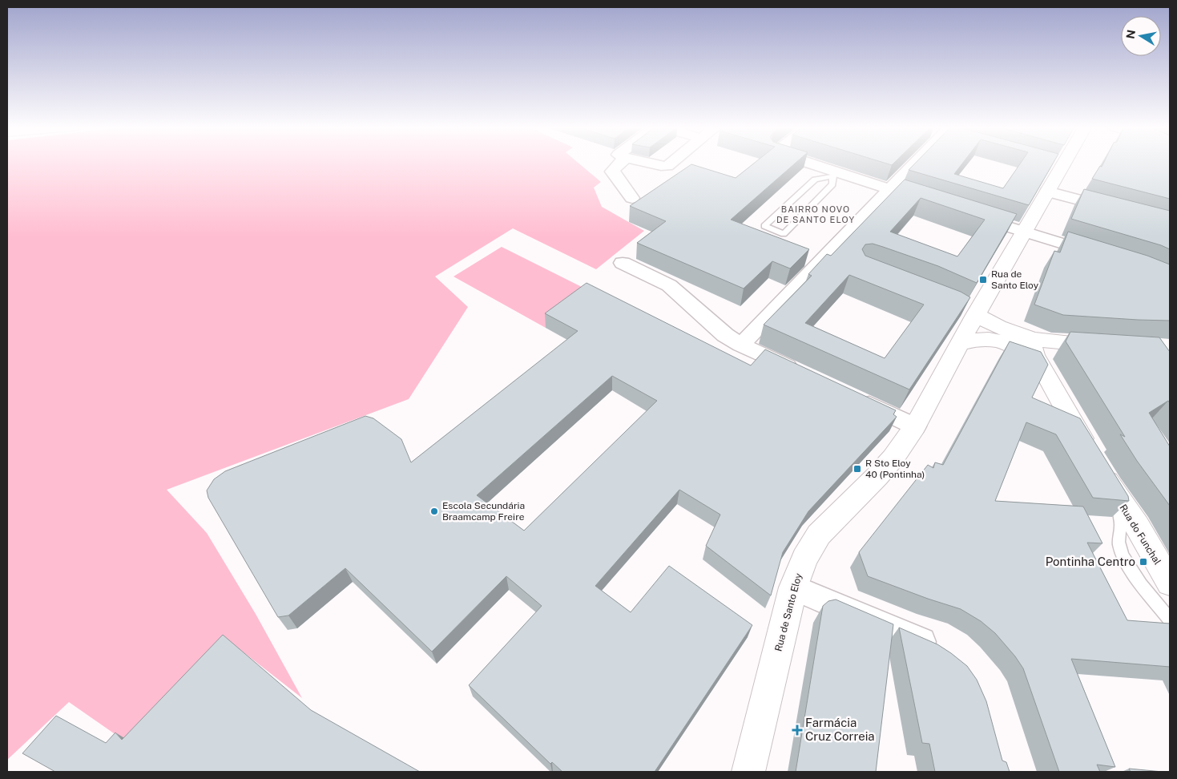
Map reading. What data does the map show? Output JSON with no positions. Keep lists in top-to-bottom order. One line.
{"streets":{"main road":["Rua do Funchal","Rua de Santo Eloy"]},"districts":["BAIRRO NOVO DE SANTO ELOY"],"places":{"transit":["Rua de Santo Eloy","R Sto Eloy 40 (Pontinha)","Pontinha Centro"],"other":["Escola Secundária Braamcamp Freire"],"health":["Farmácia Cruz Correia"]},"north":"left"}
